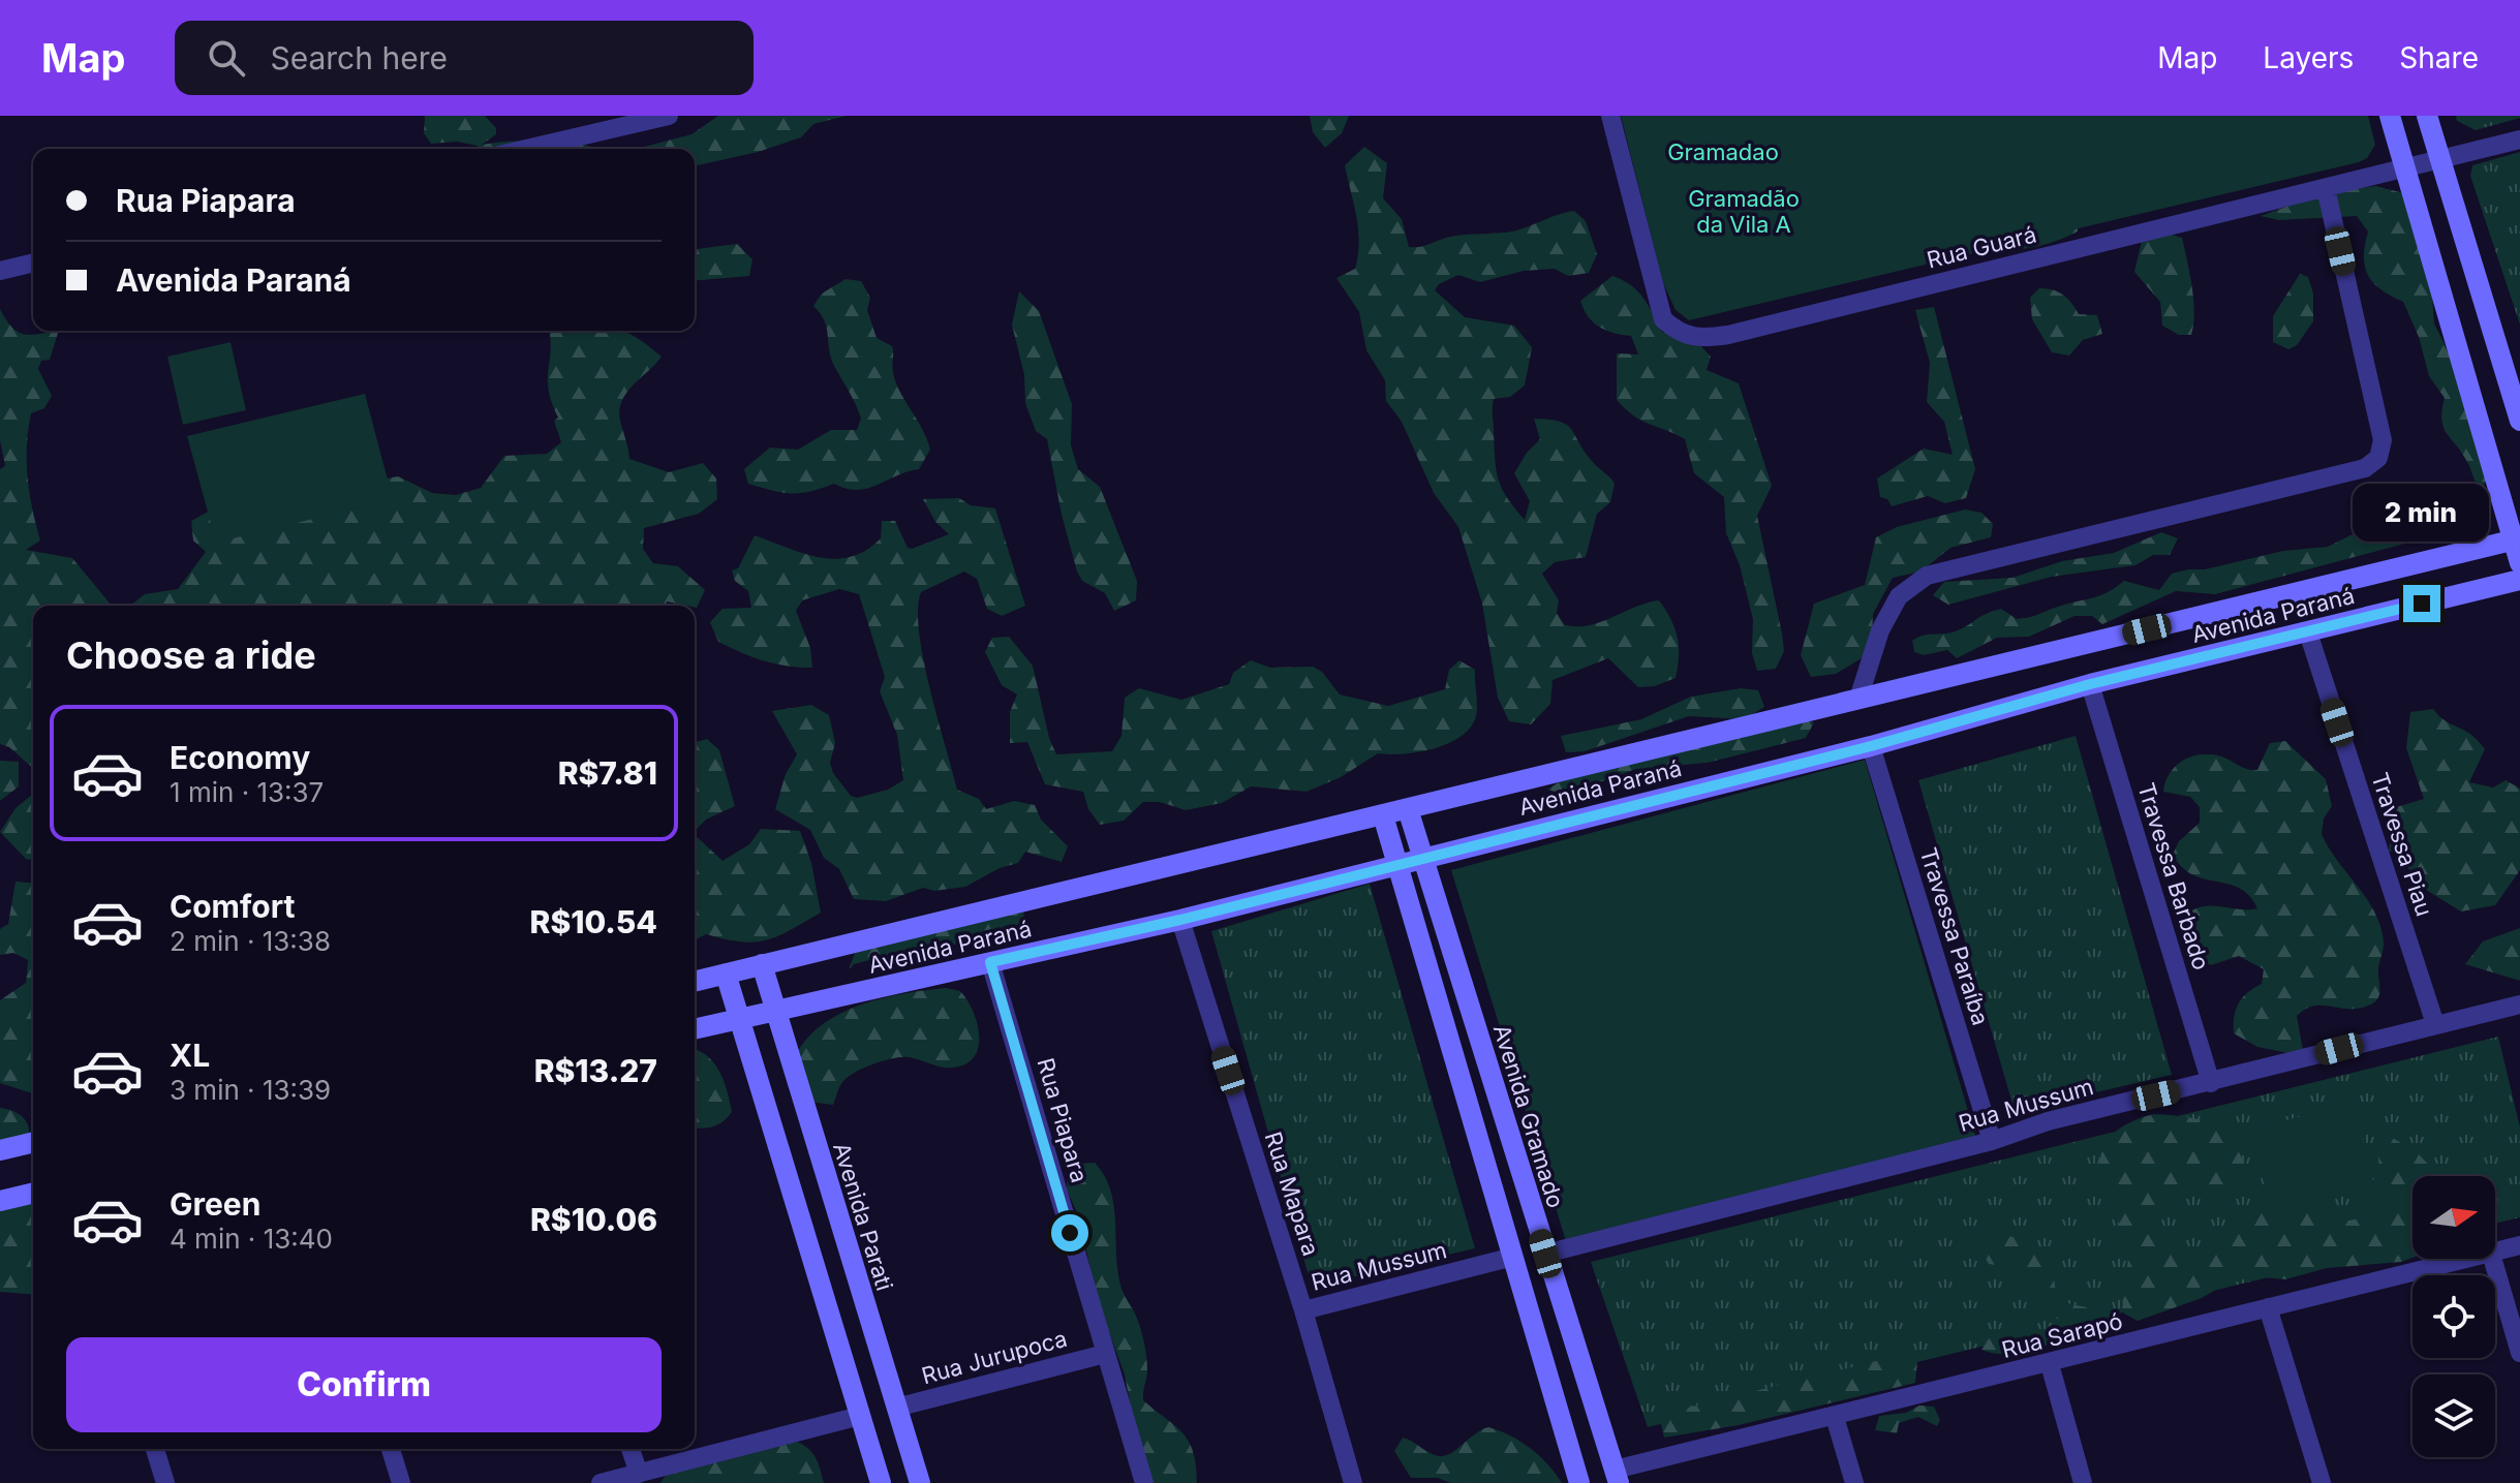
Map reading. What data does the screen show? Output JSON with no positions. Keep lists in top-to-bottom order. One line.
{"streets":{"main road":["Avenida Paraná","Avenida Gramado","Avenida Parati"],"street":["Rua Guará","Travessa Piau","Travessa Barbado","Travessa Paraíba","Rua Mussum","Rua Piapara","Rua Mapara","Rua Sarapó","Rua Jurupoca"]},"crossings":[["Avenida Paraná","Travessa Piau"],["Avenida Paraná","Travessa Barbado"],["Avenida Paraná","Travessa Paraíba"],["Avenida Paraná","Avenida Gramado"],["Avenida Paraná","Rua Piapara"],["Avenida Paraná","Rua Mapara"],["Avenida Paraná","Avenida Parati"],["Travessa Piau","Rua Mussum"],["Travessa Barbado","Rua Mussum"],["Travessa Paraíba","Rua Mussum"],["Rua Mussum","Avenida Gramado"],["Rua Mussum","Rua Mapara"],["Avenida Gramado","Rua Sarapó"],["Rua Piapara","Rua Jurupoca"],["Avenida Parati","Rua Jurupoca"]],"parks":["Gramadao","Gramadão da Vila A"],"north":"right","page":{"header":"Map","search":"Search here","nav":["Map","Layers","Share"],"banner":["Rua Piapara","Avenida Paraná"],"bubble":"2 min","heading":"Choose a ride","list":[{"name":"Economy","note":"1 min · 13:37","value":"R$7.81"},{"name":"Comfort","note":"2 min · 13:38","value":"R$10.54"},{"name":"XL","note":"3 min · 13:39","value":"R$13.27"},{"name":"Green","note":"4 min · 13:40","value":"R$10.06"}],"buttons":"Confirm"}}
